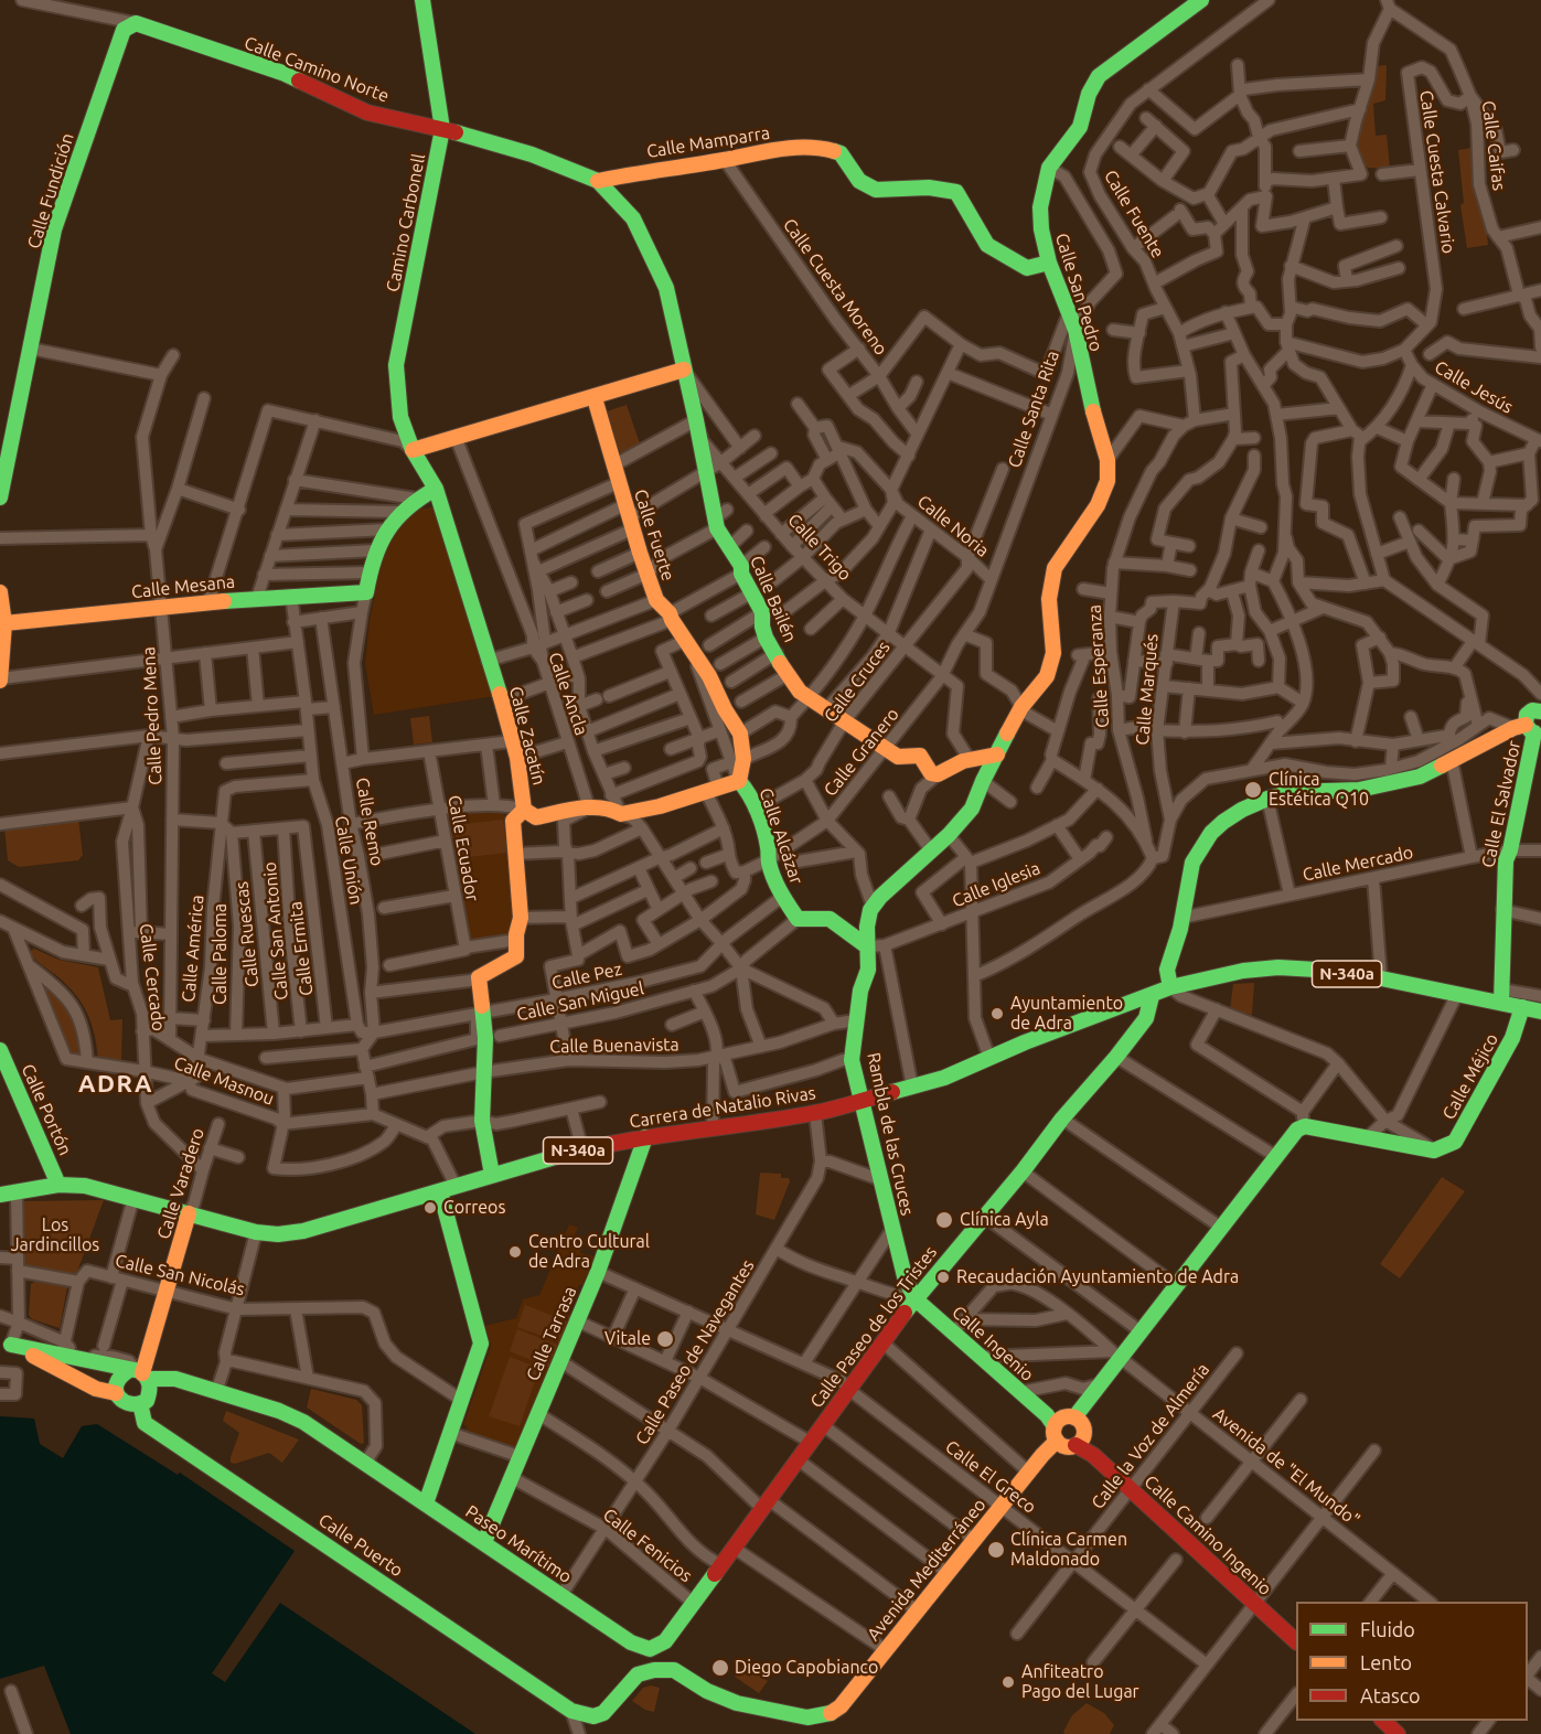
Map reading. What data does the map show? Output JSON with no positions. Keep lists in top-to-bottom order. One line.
{"streets":{"main road":["Calle Camino Norte","Calle Mamparra","Calle Fundición","Camino Carbonell","Calle San Pedro","Calle Fuerte","Calle Mesana","Calle Bailén","Calle Zacatín","Calle El Salvador","Calle Alcázar","N-340a","Calle Méjico","Carrera de Natalio Rivas","Calle Portón","Rambla de las Cruces","Calle Varadero","Calle Paseo de los Tristes","Calle Tarrasa","Calle Ingenio","Calle Camino Ingenio","Paseo Marítimo","Calle Puerto","Avenida Mediterráneo"],"street":["Calle Caifas","Calle Cuesta Calvario","Calle Fuente","Calle Cuesta Moreno","Calle Jesús","Calle Santa Rita","Calle Noria","Calle Trigo","Calle Esperanza","Calle Cruces","Calle Marqués","Calle Ancla","Calle Pedro Mena","Calle Granero","Calle Remo","Calle Ecuador","Calle Unión","Calle Mercado","Calle Iglesia","Calle San Antonio","Calle Ruescas","Calle América","Calle Ermita","Calle Paloma","Calle Pez","Calle Cercado","Calle San Miguel","Calle Buenavista","Calle Masnou","Calle San Nicolás","Calle Paseo de Navegantes","Calle la Voz de Almería","Avenida de \"El Mundo\"","Calle El Greco","Calle Fenicios"]},"crossings":[["Calle Camino Norte","Calle Mamparra"],["Calle Camino Norte","Calle Fundición"],["Calle Camino Norte","Camino Carbonell"],["Calle Mamparra","Calle Cuesta Moreno"],["Calle Mamparra","Calle San Pedro"],["Calle Caifas","Calle Cuesta Calvario"],["Calle Cuesta Calvario","Calle Jesús"],["Calle Fuente","Calle Esperanza"],["Camino Carbonell","Calle Zacatín"],["Calle San Pedro","Calle Santa Rita"],["Calle Santa Rita","Calle Noria"],["Calle Santa Rita","Calle Granero"],["Calle Noria","Calle Cruces"],["Calle Fuerte","Calle Alcázar"],["Calle Trigo","Calle Bailén"],["Calle Trigo","Calle Cruces"],["Calle Trigo","Calle Granero"],["Calle Mesana","Calle Pedro Mena"],["Calle Mesana","Calle Unión"],["Calle Bailén","Calle Cruces"],["Calle Bailén","Calle Granero"],["Calle Cruces","Calle Alcázar"],["Calle Granero","Calle Alcázar"],["Calle El Salvador","Calle Mercado"],["Calle El Salvador","N-340a"],["Calle Remo","Calle Pez"],["Calle Alcázar","Calle Pez"],["Calle Alcázar","Calle San Miguel"],["Calle Unión","Calle América"],["Calle Iglesia","Rambla de las Cruces"],["Calle San Antonio","Calle Ermita"],["Calle América","Calle Masnou"],["N-340a","Calle Méjico"],["N-340a","Carrera de Natalio Rivas"],["Calle Cercado","Calle Masnou"],["Calle Cercado","Calle Varadero"],["Calle Buenavista","Rambla de las Cruces"],["Carrera de Natalio Rivas","Calle Portón"],["Carrera de Natalio Rivas","Rambla de las Cruces"],["Carrera de Natalio Rivas","Calle Varadero"],["Carrera de Natalio Rivas","Calle Paseo de los Tristes"],["Carrera de Natalio Rivas","Calle Tarrasa"],["Carrera de Natalio Rivas","Calle Paseo de Navegantes"],["Rambla de las Cruces","Calle Paseo de los Tristes"],["Rambla de las Cruces","Calle Ingenio"],["Calle Varadero","Calle San Nicolás"],["Calle Varadero","Paseo Marítimo"],["Calle Varadero","Calle Puerto"],["Calle Paseo de los Tristes","Calle Ingenio"],["Calle Paseo de los Tristes","Calle El Greco"],["Calle Paseo de los Tristes","Paseo Marítimo"],["Calle Paseo de los Tristes","Calle Fenicios"],["Calle Tarrasa","Calle El Greco"],["Calle Tarrasa","Paseo Marítimo"],["Calle Tarrasa","Calle Fenicios"],["Calle Ingenio","Avenida de \"El Mundo\""],["Calle Ingenio","Calle Camino Ingenio"],["Calle Ingenio","Avenida Mediterráneo"],["Calle Paseo de Navegantes","Calle El Greco"],["Calle Paseo de Navegantes","Paseo Marítimo"],["Calle Paseo de Navegantes","Calle Fenicios"],["Calle la Voz de Almería","Avenida de \"El Mundo\""],["Calle la Voz de Almería","Calle El Greco"],["Calle la Voz de Almería","Calle Camino Ingenio"],["Avenida de \"El Mundo\"","Avenida Mediterráneo"],["Calle El Greco","Avenida Mediterráneo"],["Calle Camino Ingenio","Avenida Mediterráneo"],["Paseo Marítimo","Calle Puerto"]],"districts":["ADRA"],"parks":["Los Jardincillos"],"places":["Clínica Estética Q10","Ayuntamiento de Adra","Correos","Clínica Ayla","Centro Cultural de Adra","Recaudación Ayuntamiento de Adra","Vitale","Clínica Carmen Maldonado","Diego Capobianco","Anfiteatro Pago del Lugar"],"legend":["Fluido","Lento","Atasco"]}
